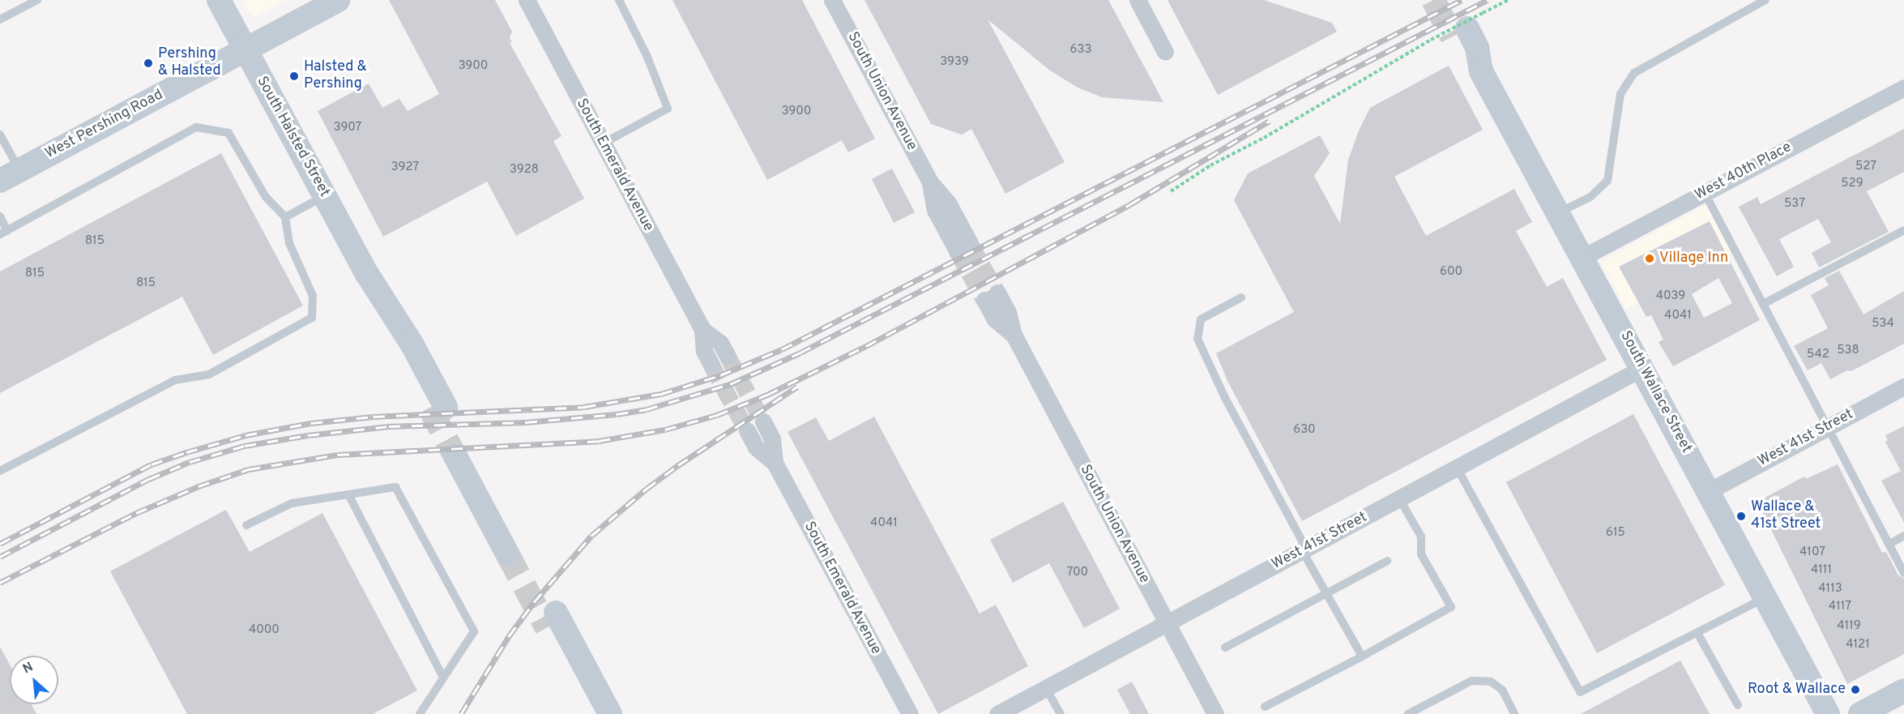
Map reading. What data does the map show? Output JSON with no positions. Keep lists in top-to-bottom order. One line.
{"streets":{"main road":["West Pershing Road","South Halsted Street","South Wallace Street"],"street":["South Union Avenue","South Emerald Avenue","West 40th Place","West 41st Street"]},"crossings":[["South Union Avenue","West 41st Street"],["West Pershing Road","South Halsted Street"],["West 40th Place","South Wallace Street"],["South Wallace Street","West 41st Street"]],"places":["Pershing & Halsted","Halsted & Pershing","Village Inn","Wallace & 41st Street","Root & Wallace"],"house_numbers":["633","3939","3900","3900","3907","527","3927","3928","529","537","815","600","815","815","4039","4041","534","538","542","630","4041","615","4107","4111","700","4113","4117","4119","4000","4121"],"north":"top left"}
